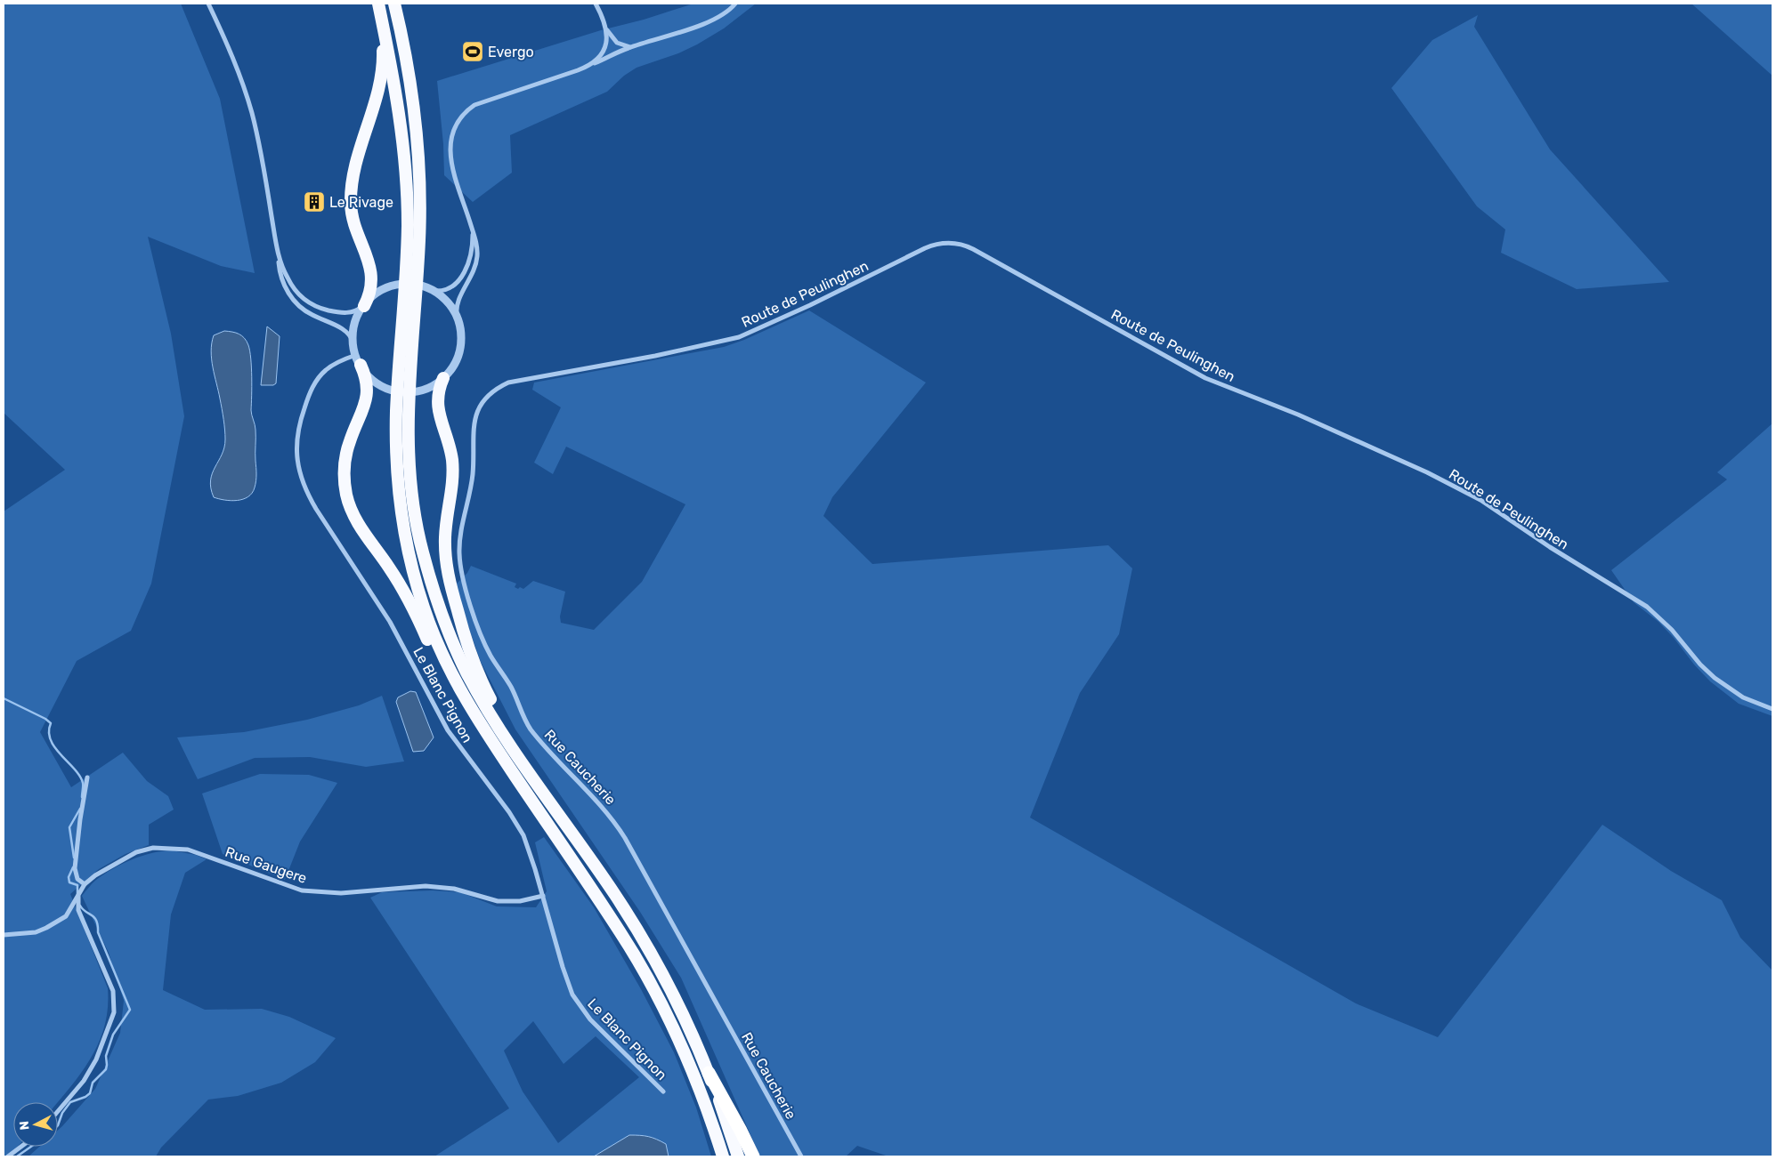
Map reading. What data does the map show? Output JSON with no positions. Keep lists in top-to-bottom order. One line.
{"streets":{"street":["Route de Peulinghen","Le Blanc Pignon","Rue Caucherie","Rue Gaugere"]},"crossings":[["Route de Peulinghen","Rue Caucherie"],["Le Blanc Pignon","Rue Gaugere"]],"places":{"sports":["Evergo"],"building":["Le Rivage"]},"north":"left"}
